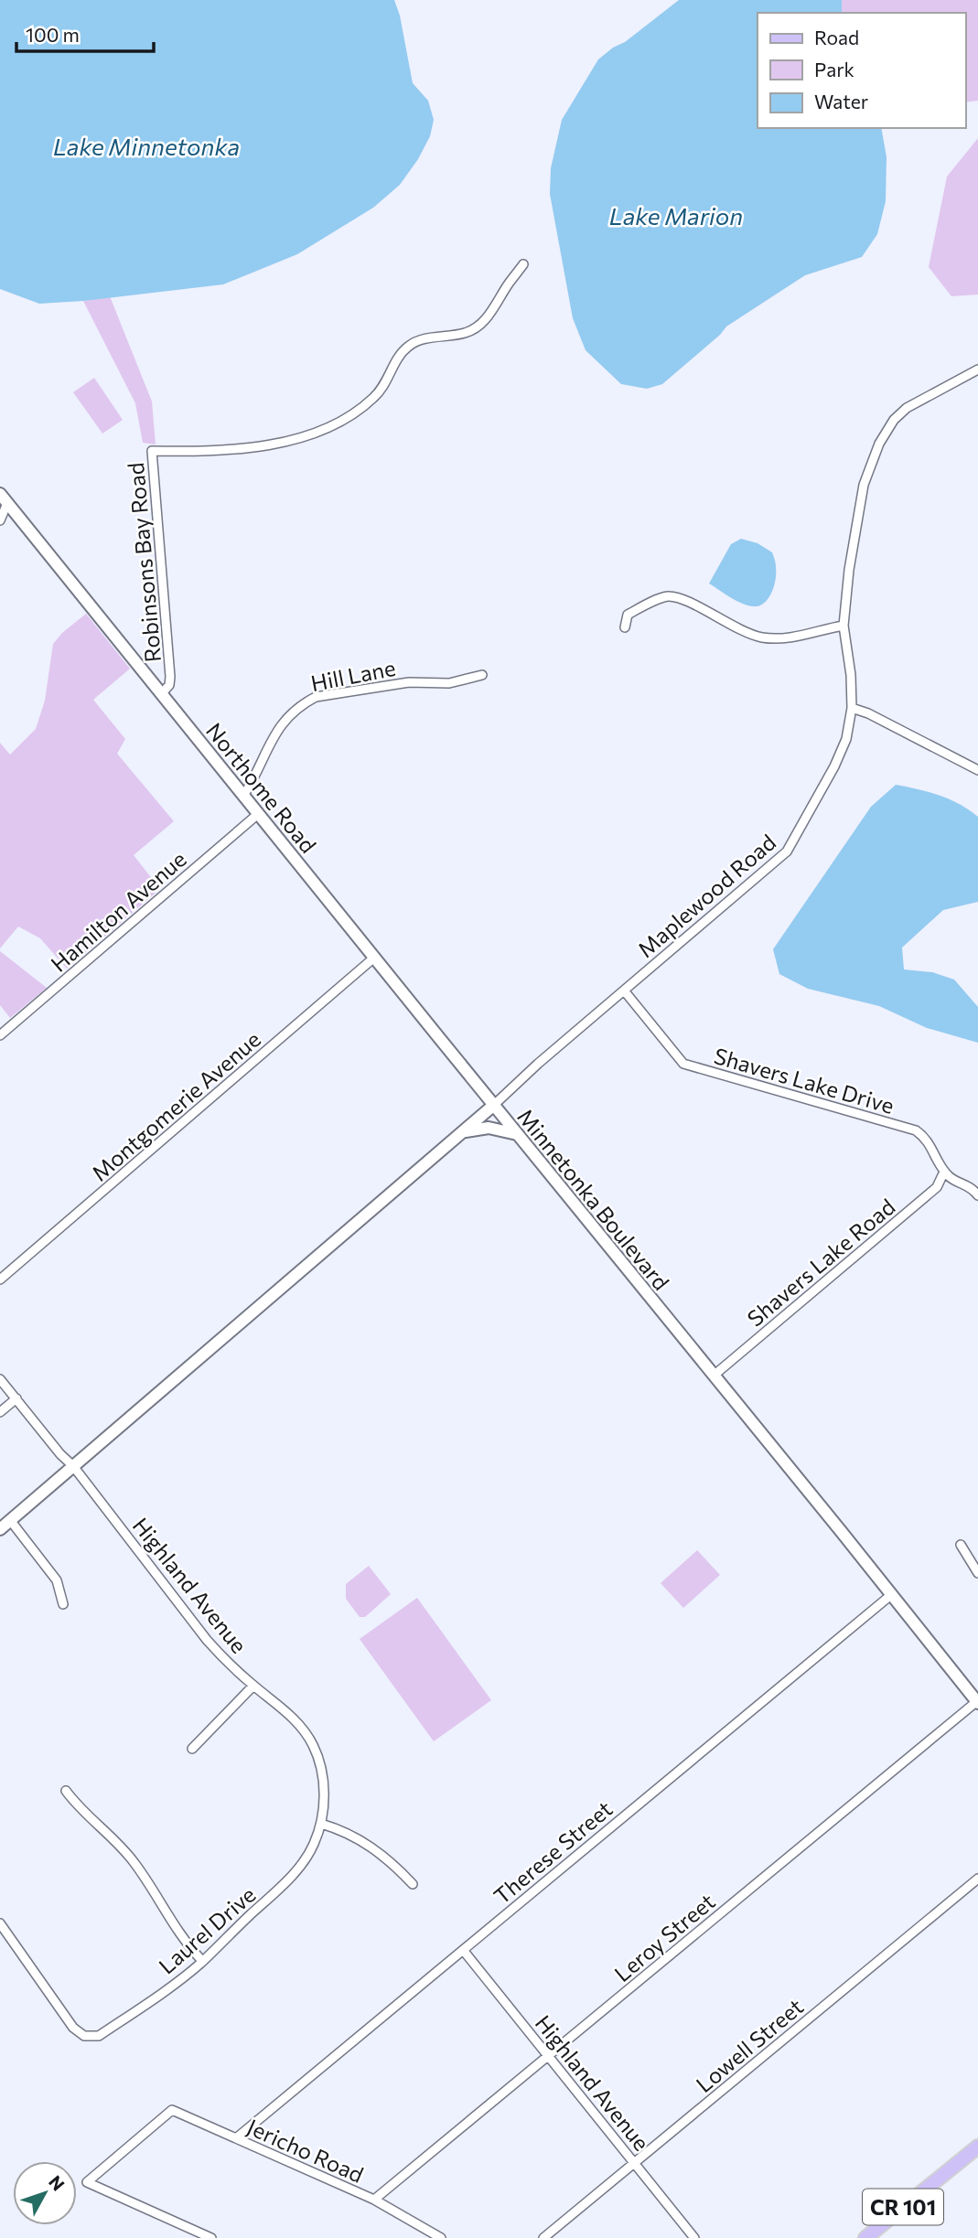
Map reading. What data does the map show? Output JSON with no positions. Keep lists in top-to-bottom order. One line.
{"streets":{"main road":["CR 101"],"street":["Robinsons Bay Road","Hill Lane","Northome Road","Maplewood Road","Hamilton Avenue","Shavers Lake Drive","Montgomerie Avenue","Minnetonka Boulevard","Shavers Lake Road","Highland Avenue","Therese Street","Laurel Drive","Leroy Street","Lowell Street","Jericho Road"]},"crossings":[["Robinsons Bay Road","Northome Road"],["Hill Lane","Northome Road"],["Northome Road","Maplewood Road"],["Northome Road","Hamilton Avenue"],["Northome Road","Montgomerie Avenue"],["Northome Road","Minnetonka Boulevard"],["Maplewood Road","Shavers Lake Drive"],["Maplewood Road","Minnetonka Boulevard"],["Shavers Lake Drive","Shavers Lake Road"],["Minnetonka Boulevard","Shavers Lake Road"],["Minnetonka Boulevard","Highland Avenue"],["Minnetonka Boulevard","Therese Street"],["Minnetonka Boulevard","Leroy Street"],["Highland Avenue","Therese Street"],["Highland Avenue","Laurel Drive"],["Highland Avenue","Leroy Street"],["Highland Avenue","Lowell Street"],["Therese Street","Jericho Road"],["Leroy Street","Jericho Road"]],"water":["Lake Minnetonka","Lake Marion"],"legend":["Road","Park","Water"],"scale_bar":"100 m","north":"top right"}
